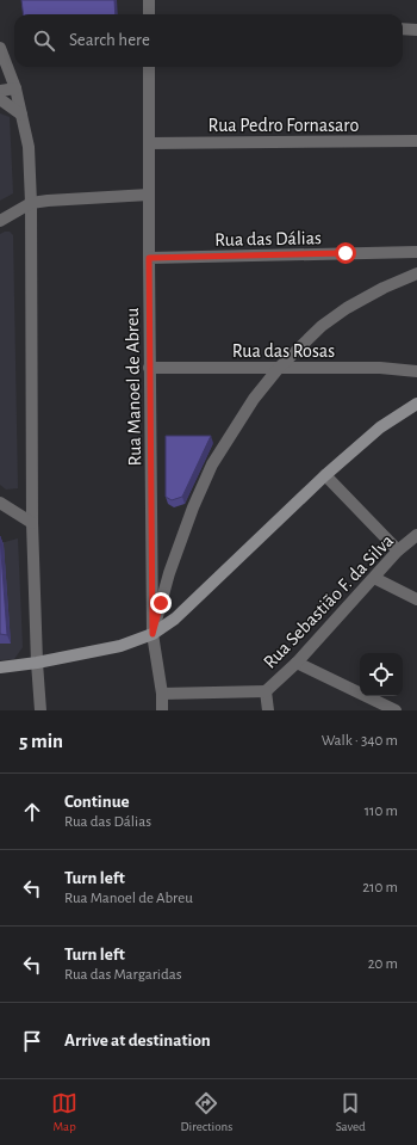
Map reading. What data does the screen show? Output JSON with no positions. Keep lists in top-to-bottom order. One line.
{"streets":{"street":["Rua Pedro Fornasaro","Rua das Dálias","Rua das Rosas","Rua Manoel de Abreu","Rua Sebastião F. da Silva"]},"crossings":[["Rua Pedro Fornasaro","Rua Manoel de Abreu"],["Rua das Dálias","Rua Manoel de Abreu"],["Rua das Rosas","Rua Manoel de Abreu"]],"page":{"search":"Search here","heading":["5 min","Walk · 340 m"],"list":[["Continue","Rua das Dálias","110 m"],["Turn left","Rua Manoel de Abreu","210 m"],["Turn left","Rua das Margaridas","20 m"],"Arrive at destination"],"nav":["Map","Directions","Saved"]}}
